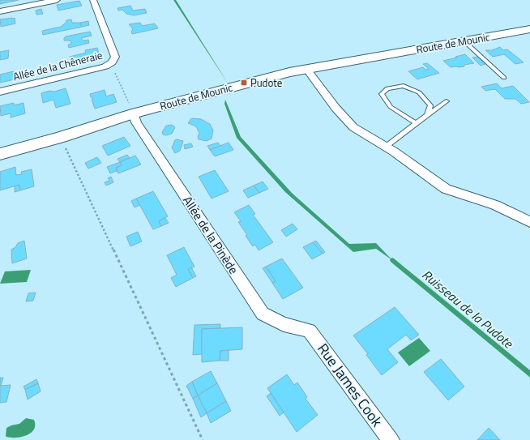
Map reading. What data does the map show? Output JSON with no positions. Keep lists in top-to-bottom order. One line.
{"streets":{"main road":["Route de Mounic"],"street":["Allée de la Chêneraie","Allée de la Pinède","Rue James Cook"]},"crossings":[["Route de Mounic","Allée de la Pinède"],["Allée de la Pinède","Rue James Cook"]],"water":["Ruisseau de la Pudote"],"places":{"transit":["Pudote"]}}
